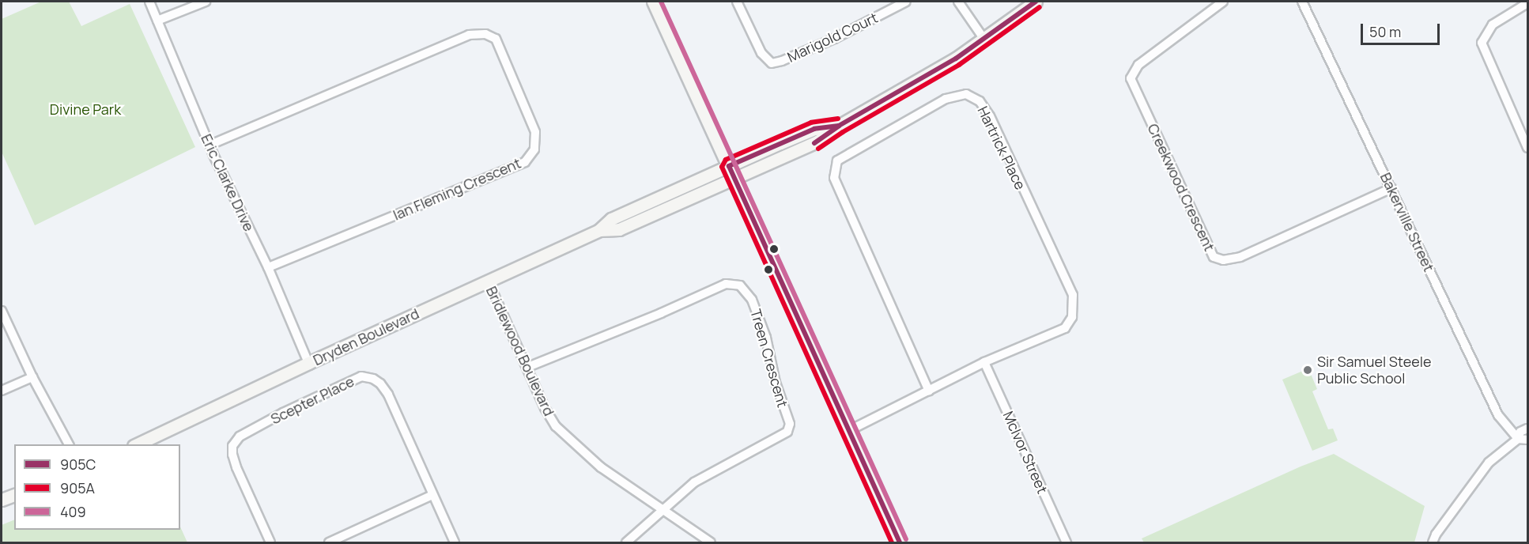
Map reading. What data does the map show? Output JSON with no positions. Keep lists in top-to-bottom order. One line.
{"streets":{"street":["Marigold Court","Hartrick Place","Eric Clarke Drive","Creekwood Crescent","Ian Fleming Crescent","Bakerville Street","Dryden Boulevard","Bridlewood Boulevard","Treen Crescent","Scepter Place","McIvor Street"]},"crossings":[["Hartrick Place","McIvor Street"],["Eric Clarke Drive","Ian Fleming Crescent"],["Eric Clarke Drive","Dryden Boulevard"],["Creekwood Crescent","Bakerville Street"],["Dryden Boulevard","Bridlewood Boulevard"],["Bridlewood Boulevard","Treen Crescent"]],"parks":["Divine Park"],"places":["Sir Samuel Steele Public School"],"lines":["transit line 905C","transit line 409","transit line 905A"],"legend":["905C","905A","409"],"scale_bar":"50 m"}
